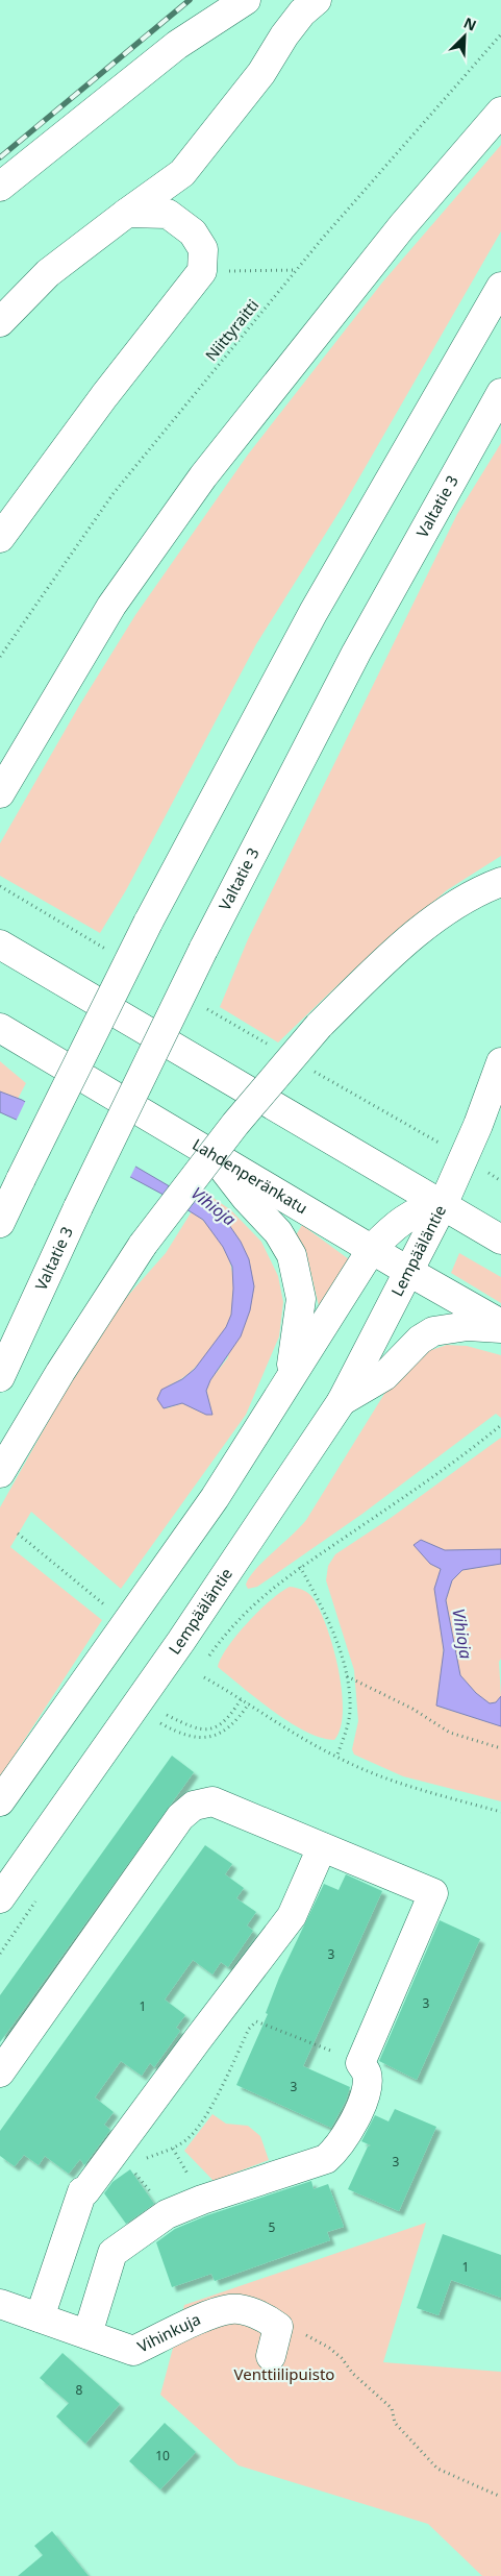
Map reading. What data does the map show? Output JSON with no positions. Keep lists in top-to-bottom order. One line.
{"streets":{"main road":["Valtatie 3","Lahdenperänkatu","Lempääläntie","Vihinkuja"],"path":["Niittyraitti"]},"crossings":[["Lahdenperänkatu","Lempääläntie"]],"water":["Vihioja"],"parks":["Venttiilipuisto"],"house_numbers":["3","3","1","3","3","5","1","8","10"],"north":"top right"}
